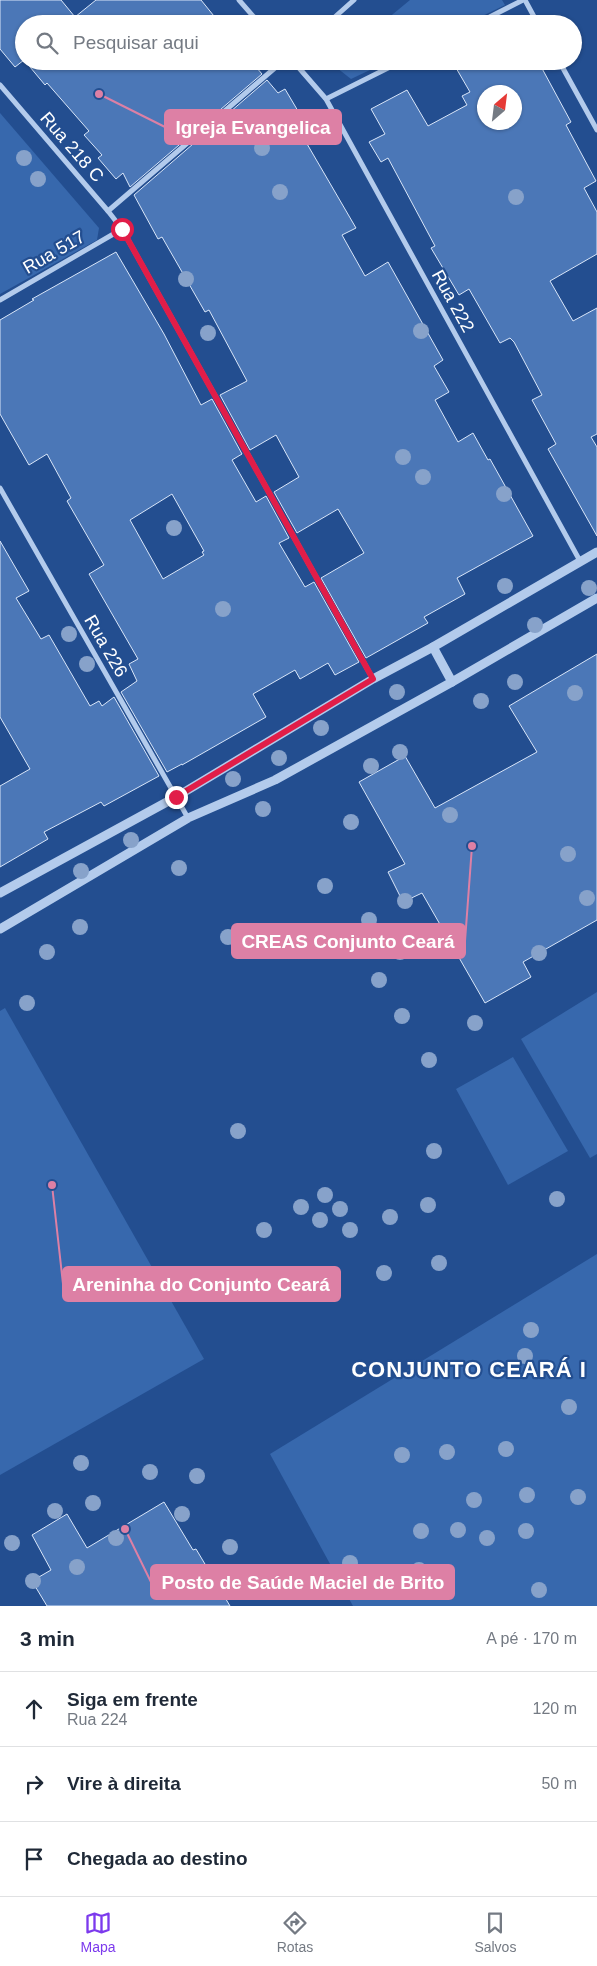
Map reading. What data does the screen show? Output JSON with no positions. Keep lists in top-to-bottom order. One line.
{"streets":{"street":["Rua 218 C","Rua 517","Rua 222","Rua 226"]},"crossings":[["Rua 218 C","Rua 517"]],"districts":["CONJUNTO CEARÁ I"],"places":["Igreja Evangelica","CREAS Conjunto Ceará","Areninha do Conjunto Ceará","Posto de Saúde Maciel de Brito"],"north":"top right","page":{"search":"Pesquisar aqui","heading":["3 min","A pé · 170 m"],"list":[["Siga em frente","Rua 224","120 m"],["Vire à direita","50 m"],"Chegada ao destino"],"nav":["Mapa","Rotas","Salvos"]}}
